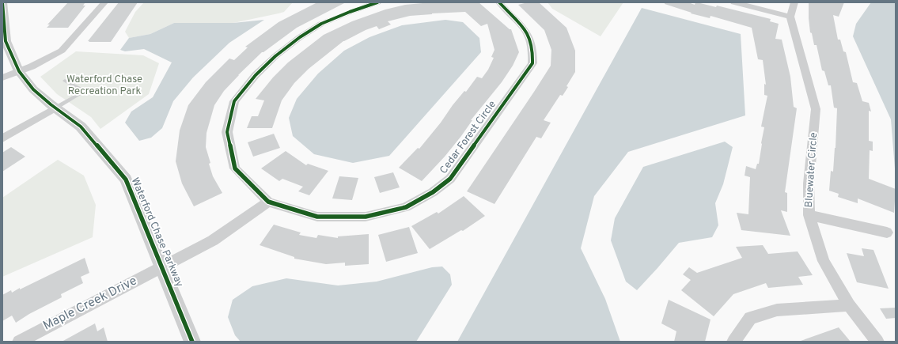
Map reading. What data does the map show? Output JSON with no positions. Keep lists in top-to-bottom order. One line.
{"streets":{"street":["Cedar Forest Circle","Bluewater Circle","Waterford Chase Parkway","Maple Creek Drive"]},"crossings":[["Waterford Chase Parkway","Maple Creek Drive"]],"parks":["Waterford Chase Recreation Park"]}
